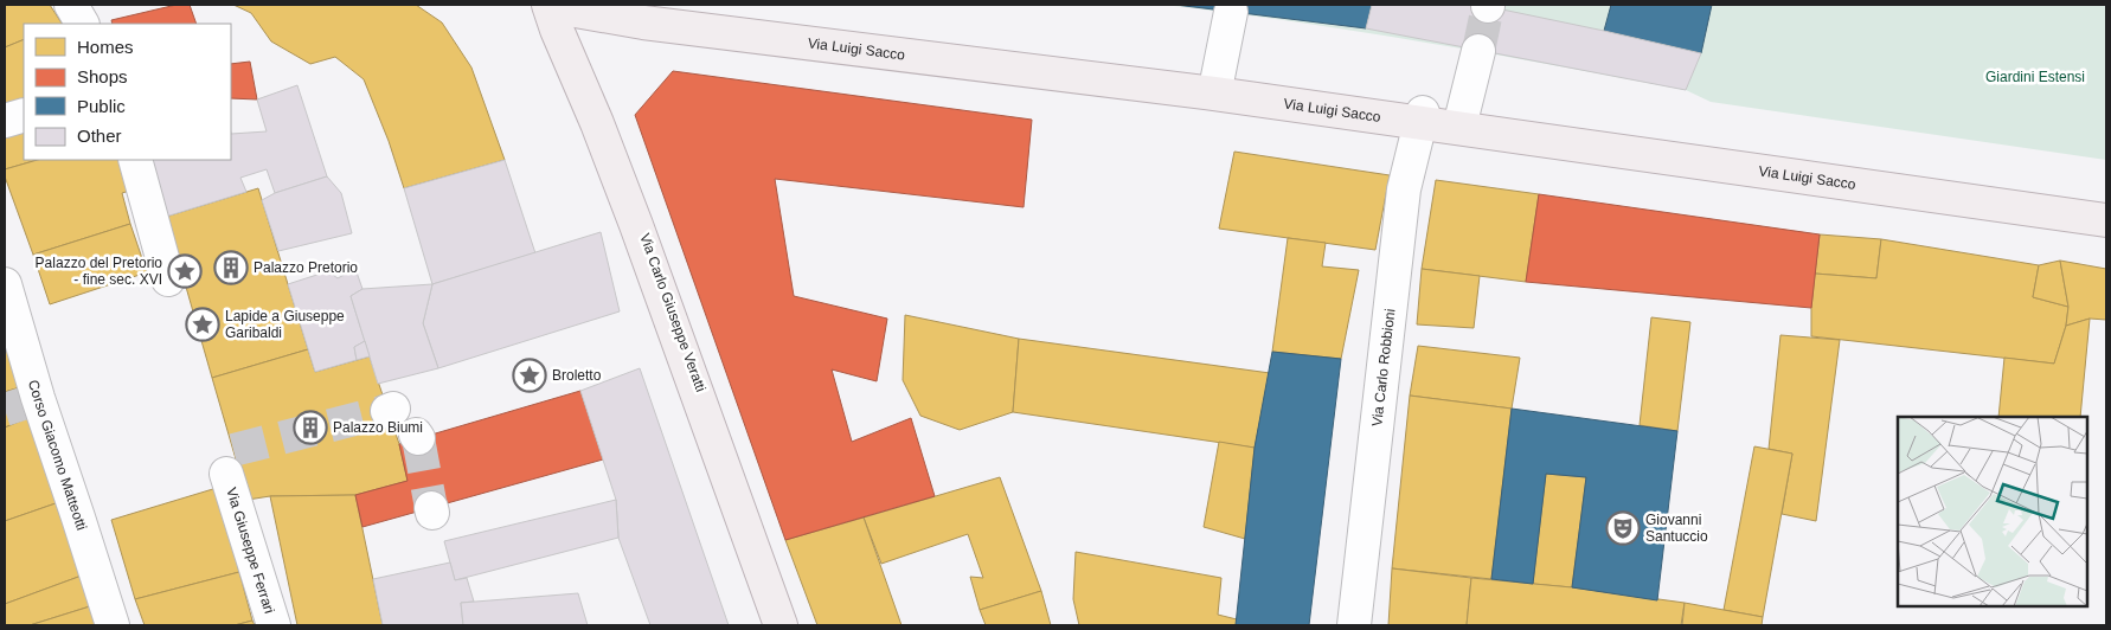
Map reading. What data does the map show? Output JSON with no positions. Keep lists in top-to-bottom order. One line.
{"streets":{"main road":["Via Luigi Sacco","Via Carlo Giuseppe Veratti"],"street":["Via Carlo Robbioni","Corso Giacomo Matteotti","Via Giuseppe Ferrari"]},"crossings":[["Via Luigi Sacco","Via Carlo Robbioni"]],"parks":["Giardini Estensi"],"places":{"building":["Palazzo Pretorio","Palazzo Biumi"],"place":["Palazzo del Pretorio - fine sec. XVI","Lapide a Giuseppe Garibaldi","Broletto"],"theatre":["Giovanni Santuccio"]},"legend":["Homes","Shops","Public","Other"]}
